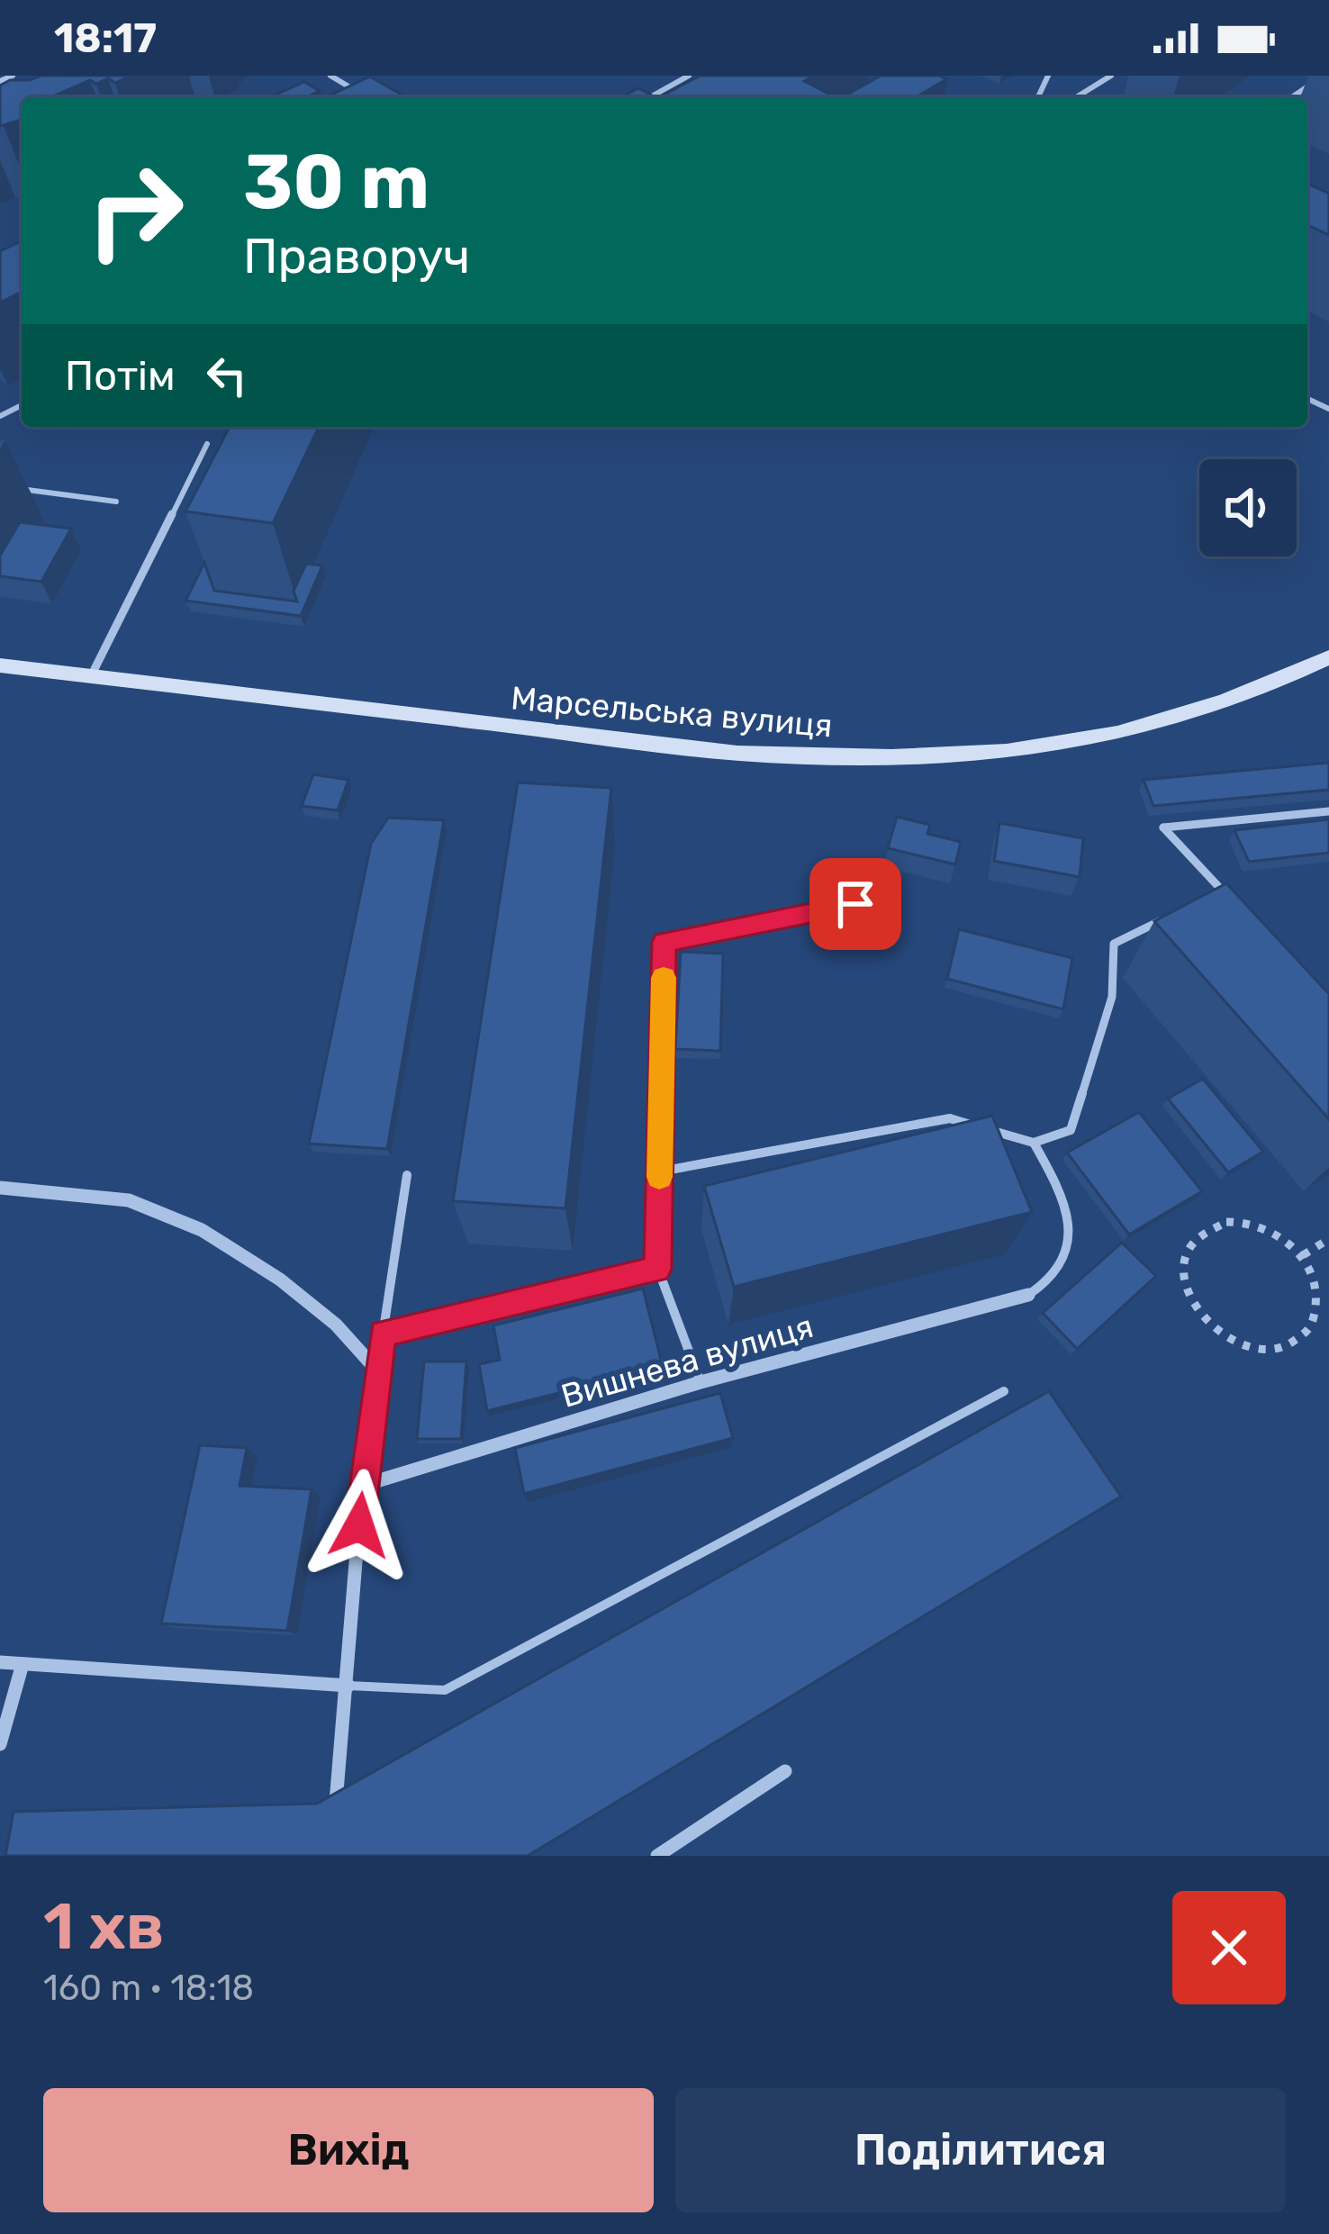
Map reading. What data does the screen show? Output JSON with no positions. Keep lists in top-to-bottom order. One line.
{"streets":{"street":["Марсельська вулиця","Вишнева вулиця"]},"page":{"status":"18:17","turn":["30 m","Праворуч"],"then":"Потім","heading":["1 хв","160 m · 18:18"],"buttons":["Вихід","Поділитися"]}}
